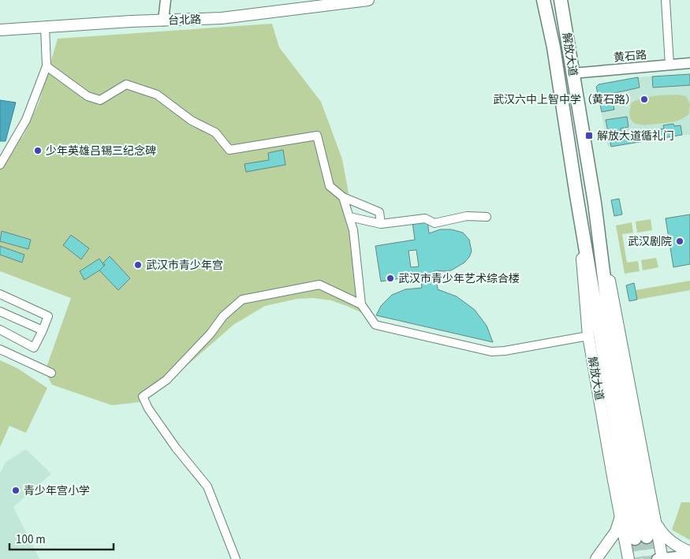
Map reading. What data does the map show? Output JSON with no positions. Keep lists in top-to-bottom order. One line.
{"streets":{"main road":["台北路","解放大道"],"street":["黄石路"]},"crossings":[["解放大道","黄石路"]],"places":{"other":["武汉六中上智中学（黄石路）","少年英雄吕锡三纪念碑","武汉剧院","武汉市青少年宫","武汉市青少年艺术综合楼","青少年宫小学"],"transit":["解放大道循礼门"]},"scale_bar":"100 m"}
